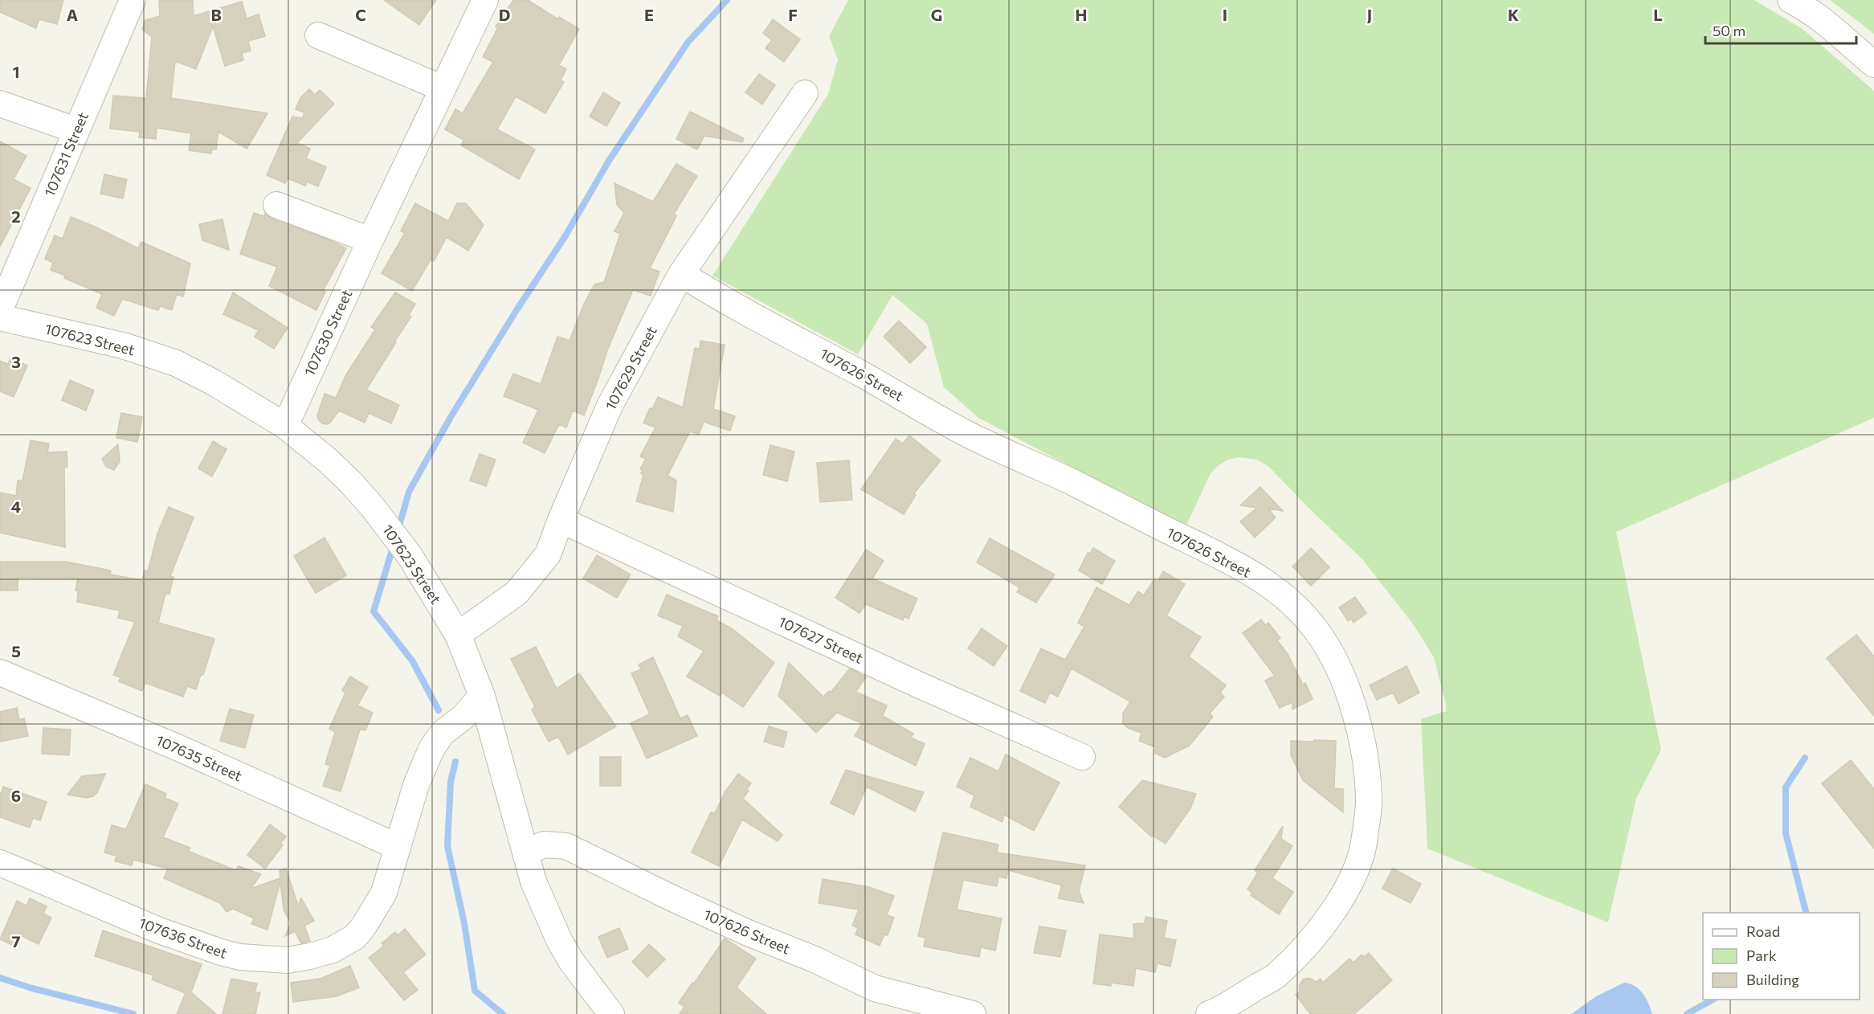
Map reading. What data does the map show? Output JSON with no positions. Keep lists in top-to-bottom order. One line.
{"streets":{"street":["107631 Street","107630 Street","107623 Street","107629 Street","107626 Street","107627 Street","107635 Street","107636 Street"]},"crossings":[["107630 Street","107623 Street"],["107623 Street","107629 Street"],["107623 Street","107626 Street"],["107623 Street","107636 Street"],["107629 Street","107626 Street"],["107629 Street","107627 Street"],["107635 Street","107636 Street"]],"legend":["Road","Park","Building"],"scale_bar":"50 m","grid":{"columns":["A","B","C","D","E","F","G","H","I","J","K","L"],"rows":["1","2","3","4","5","6","7"]}}
